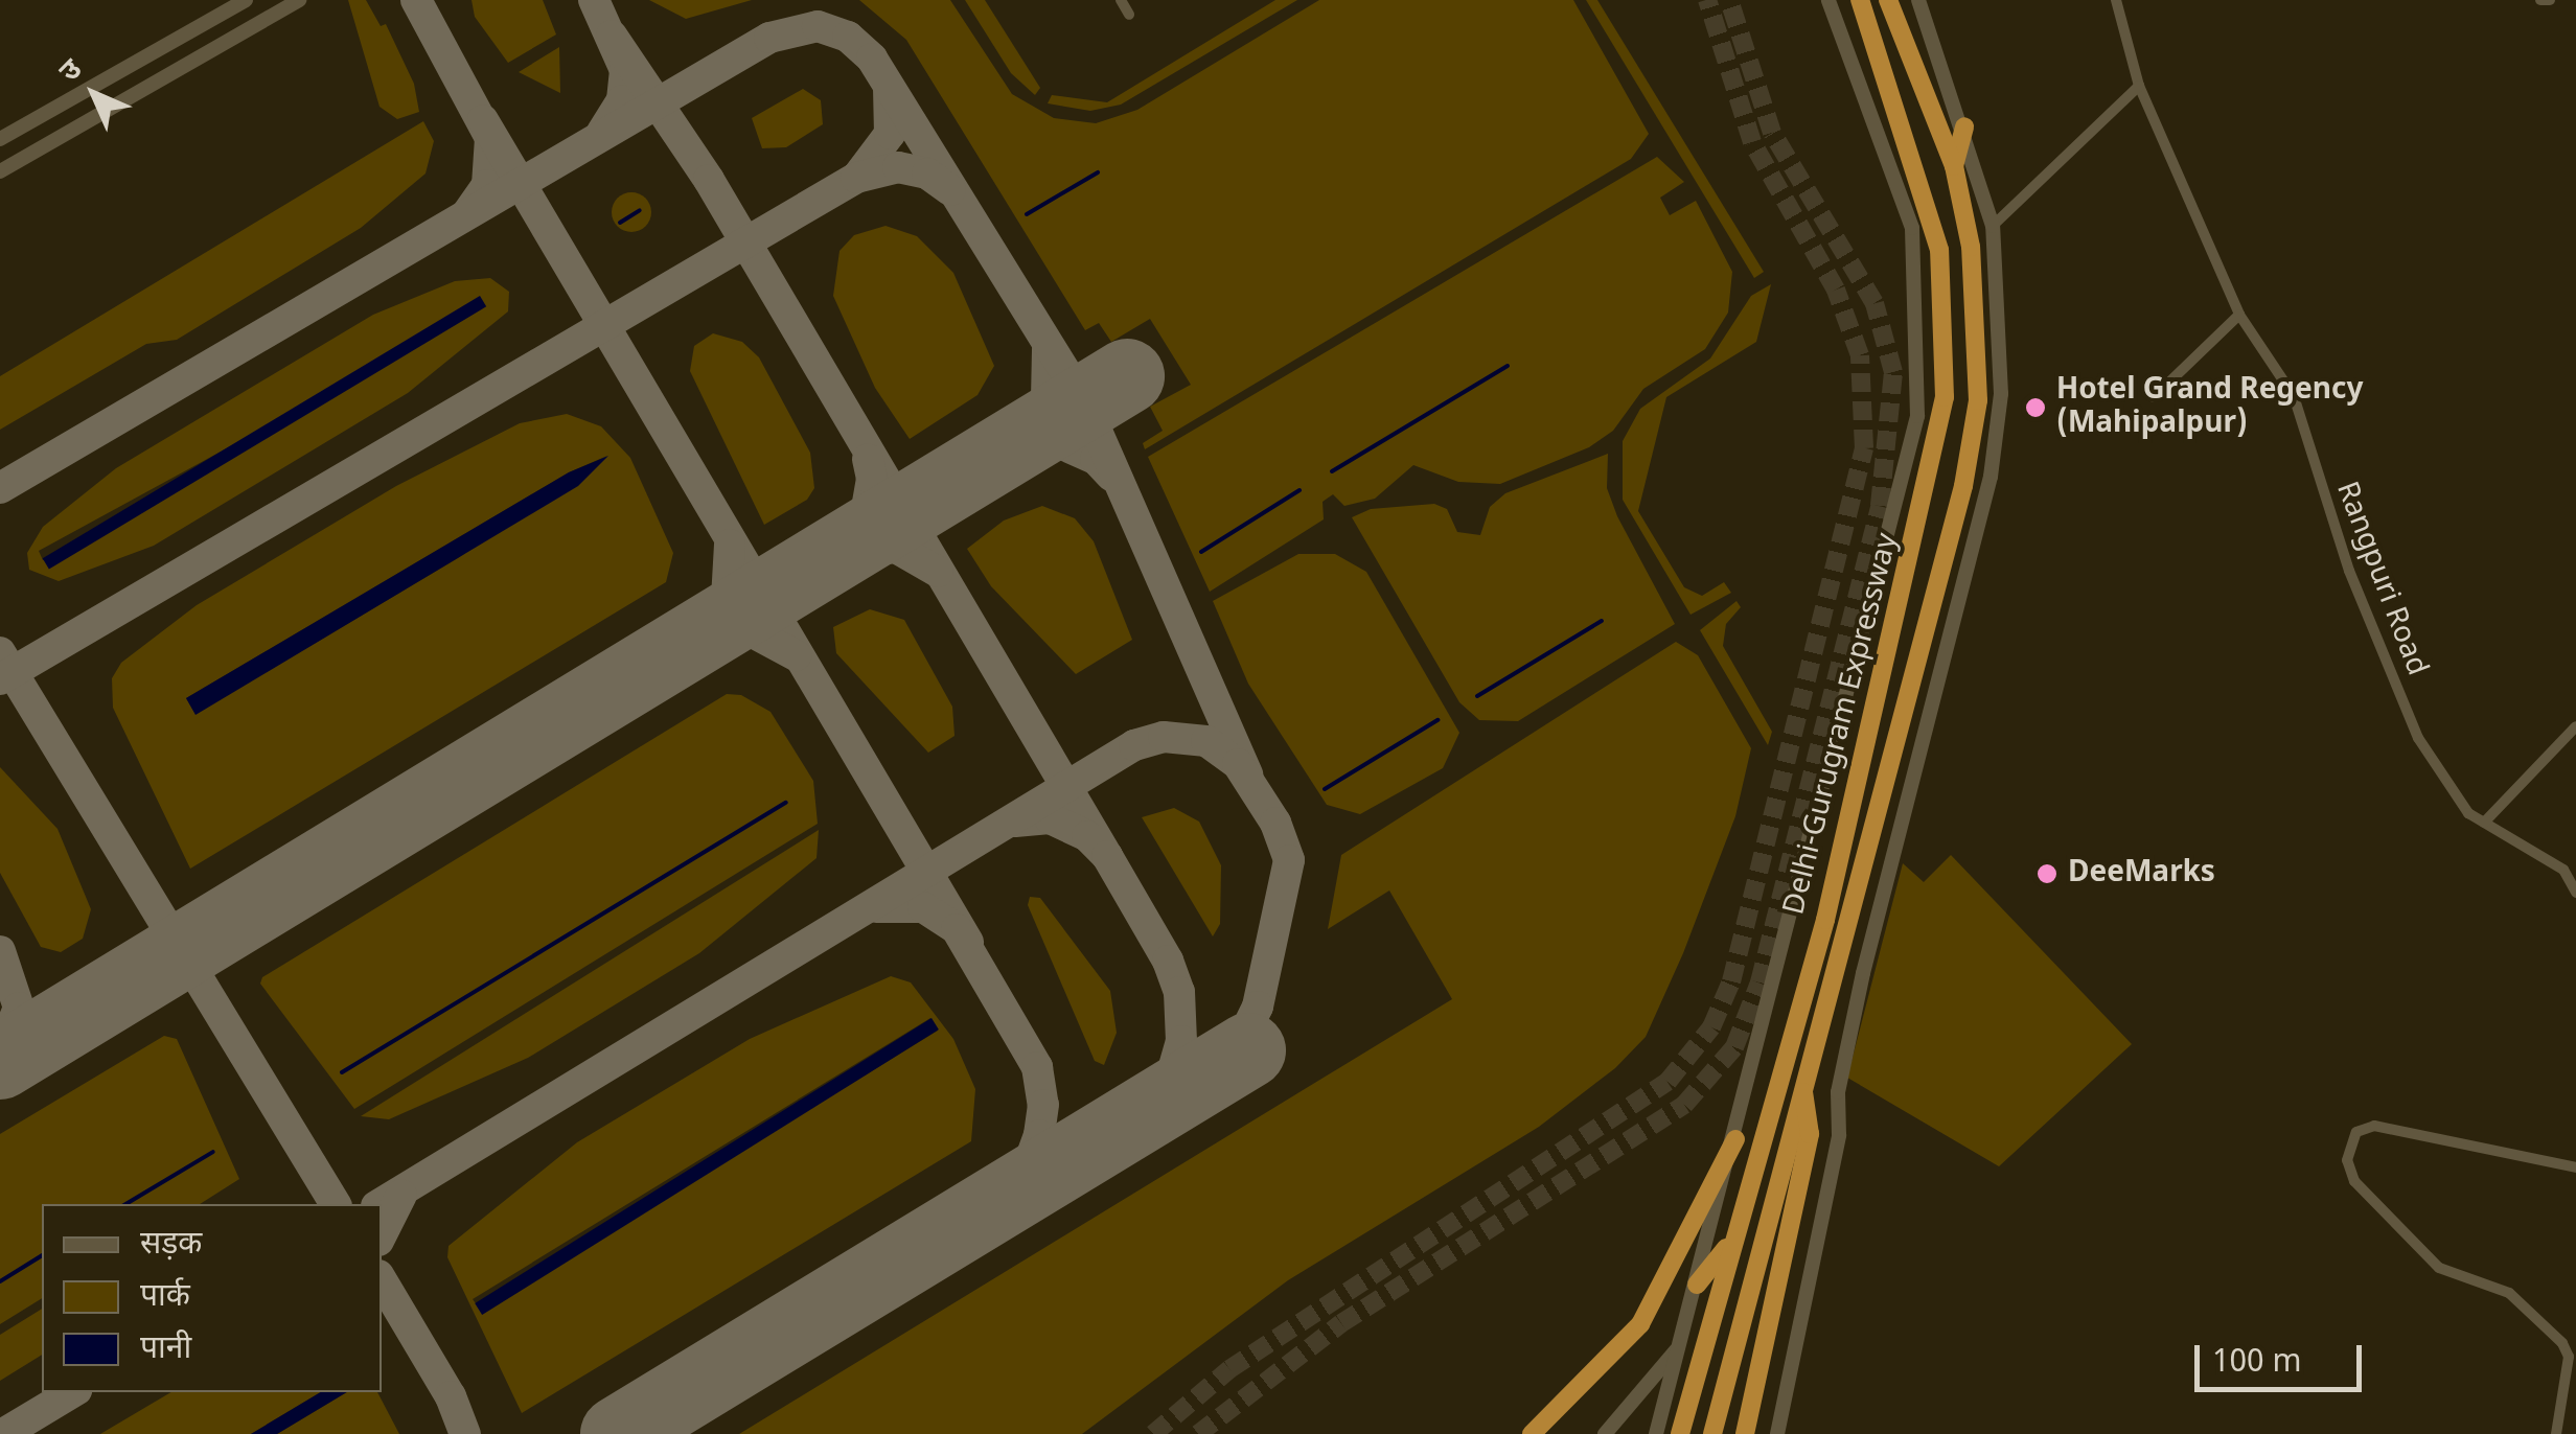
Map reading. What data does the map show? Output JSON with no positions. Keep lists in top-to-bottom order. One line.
{"streets":{"highway":["Delhi-Gurugram Expressway"],"street":["Rangpuri Road"]},"places":["Hotel Grand Regency (Mahipalpur)","DeeMarks"],"legend":["सड़क","पार्क","पानी"],"scale_bar":"100 m","north":"top left"}
